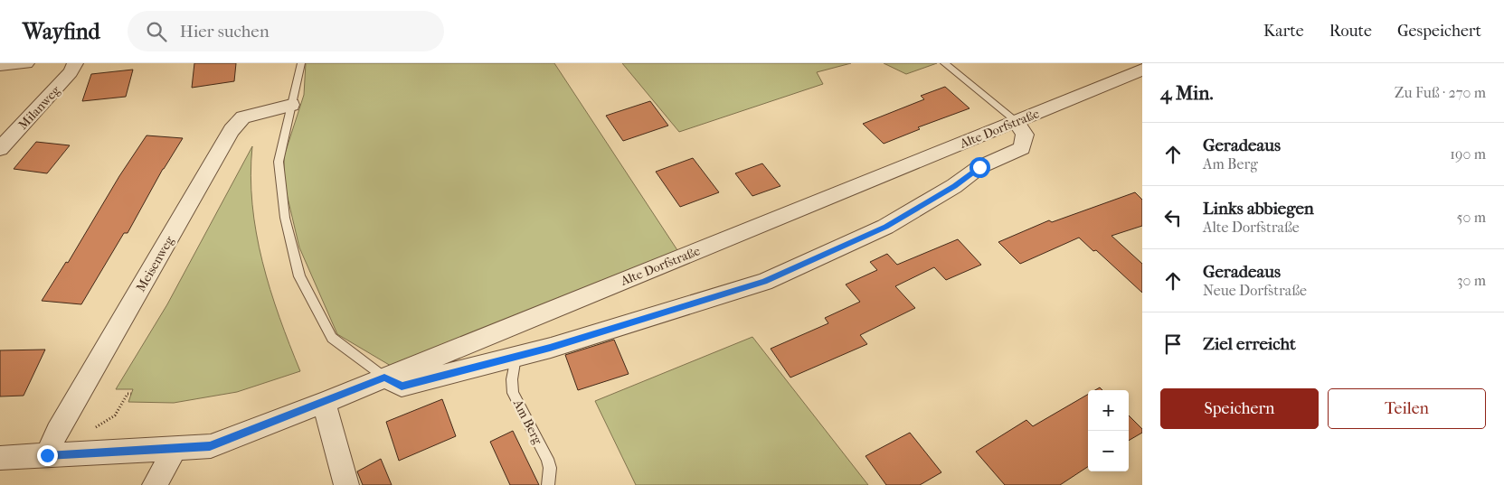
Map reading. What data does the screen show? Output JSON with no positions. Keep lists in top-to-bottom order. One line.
{"streets":{"street":["Milanweg","Alte Dorfstraße","Meisenweg"],"lane":["Am Berg"]},"crossings":[["Alte Dorfstraße","Meisenweg"]],"page":{"header":"Wayfind","search":"Hier suchen","nav":["Karte","Route","Gespeichert"],"heading":["4 Min.","Zu Fuß · 270 m"],"list":[["Geradeaus","Am Berg","190 m"],["Links abbiegen","Alte Dorfstraße","50 m"],["Geradeaus","Neue Dorfstraße","30 m"],"Ziel erreicht"],"buttons":["Speichern","Teilen"],"map_buttons":["+","−"]}}
